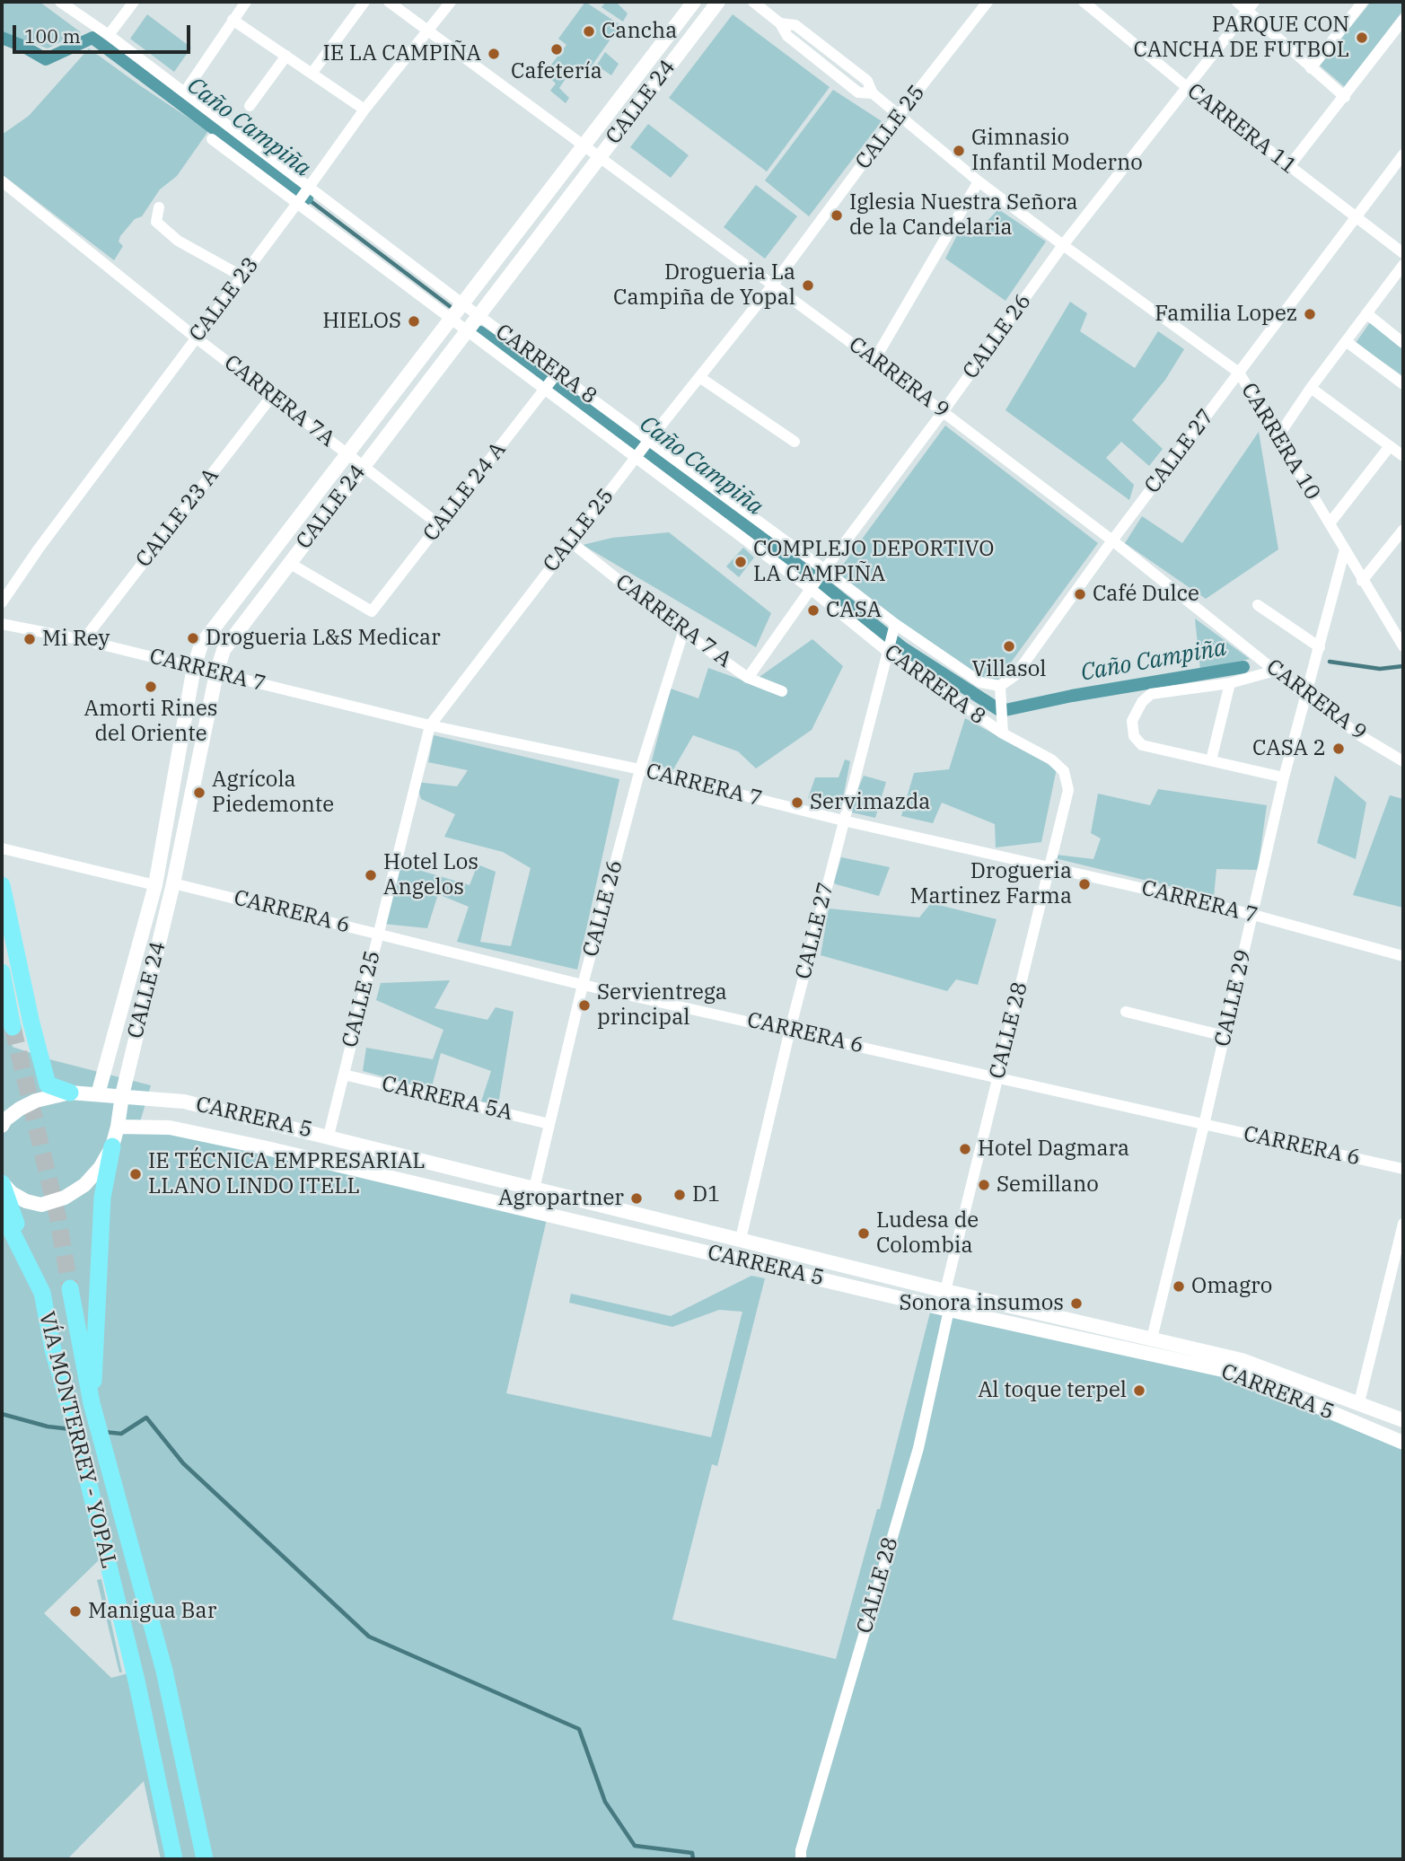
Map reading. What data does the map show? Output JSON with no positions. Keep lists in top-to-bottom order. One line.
{"streets":{"main road":["CALLE 24","CARRERA 5","VÍA MONTERREY - YOPAL"],"street":["CALLE 25","CARRERA 11","CALLE 23","CALLE 26","CARRERA 8","CARRERA 9","CARRERA 7A","CARRERA 10","CALLE 27","CALLE 24 A","CALLE 23 A","CARRERA 7 A","CARRERA 7","CARRERA 6","CALLE 29","CALLE 28","CARRERA 5A"]},"crossings":[["CALLE 24","CARRERA 8"],["CALLE 24","CARRERA 9"],["CALLE 24","CARRERA 7A"],["CALLE 24","CALLE 24 A"],["CALLE 24","CARRERA 7"],["CALLE 24","CARRERA 6"],["CALLE 24","CARRERA 5"],["CALLE 25","CARRERA 8"],["CALLE 25","CARRERA 9"],["CALLE 25","CARRERA 10"],["CALLE 25","CARRERA 7 A"],["CALLE 25","CARRERA 7"],["CALLE 25","CARRERA 6"],["CALLE 25","CARRERA 5A"],["CALLE 25","CARRERA 5"],["CARRERA 11","CALLE 26"],["CARRERA 11","CALLE 27"],["CALLE 23","CARRERA 8"],["CALLE 23","CARRERA 9"],["CALLE 23","CARRERA 7A"],["CALLE 26","CARRERA 8"],["CALLE 26","CARRERA 9"],["CALLE 26","CARRERA 10"],["CALLE 26","CARRERA 7 A"],["CALLE 26","CARRERA 7"],["CALLE 26","CARRERA 6"],["CALLE 26","CARRERA 5A"],["CALLE 26","CARRERA 5"],["CARRERA 8","CALLE 27"],["CARRERA 8","CALLE 24 A"],["CARRERA 8","CALLE 28"],["CARRERA 9","CALLE 27"],["CARRERA 9","CALLE 29"],["CARRERA 7A","CALLE 24 A"],["CARRERA 7A","CALLE 23 A"],["CARRERA 10","CALLE 27"],["CARRERA 10","CALLE 29"],["CALLE 27","CARRERA 7"],["CALLE 27","CARRERA 6"],["CALLE 27","CARRERA 5"],["CALLE 23 A","CARRERA 7"],["CARRERA 7","CALLE 29"],["CARRERA 7","CALLE 28"],["CARRERA 6","CALLE 29"],["CARRERA 6","CALLE 28"],["CALLE 29","CARRERA 5"],["CALLE 28","CARRERA 5"]],"water":["Caño Campiña"],"places":["Cancha","PARQUE CON CANCHA DE FUTBOL","Cafetería","IE LA CAMPIÑA","Gimnasio Infantil Moderno","Iglesia Nuestra Señora de la Candelaria","Drogueria La Campiña de Yopal","Familia Lopez","HIELOS","COMPLEJO DEPORTIVO LA CAMPIÑA","Café Dulce","CASA","Drogueria L&S Medicar","Mi Rey","Villasol","Amorti Rines del Oriente","CASA 2","Agrícola Piedemonte","Servimazda","Hotel Los Angelos","Drogueria Martinez Farma","Servientrega principal","Hotel Dagmara","IE TÉCNICA EMPRESARIAL LLANO LINDO ITELL","Semillano","D1","Agropartner","Ludesa de Colombia","Omagro","Sonora insumos","Al toque terpel","Manigua Bar"],"scale_bar":"100 m"}
